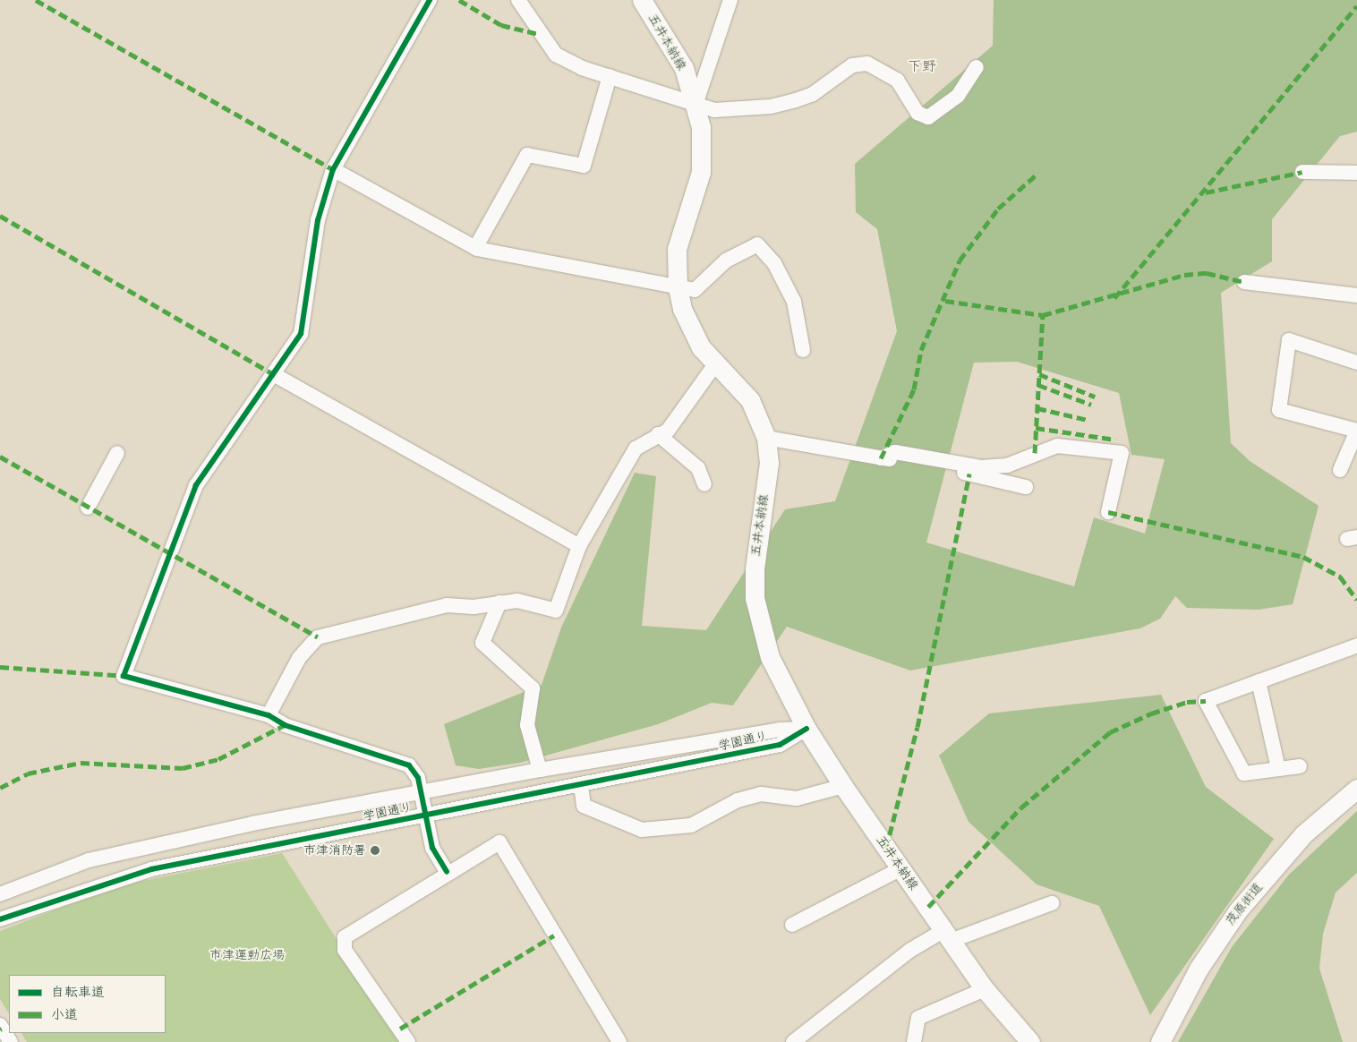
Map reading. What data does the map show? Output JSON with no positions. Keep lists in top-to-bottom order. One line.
{"streets":{"main road":["五井本納線","茂原街道"],"street":["学園通り"]},"crossings":[["五井本納線","学園通り"]],"districts":["下野"],"parks":["市津運動広場"],"places":["市津消防署"],"legend":["自転車道","小道"]}
